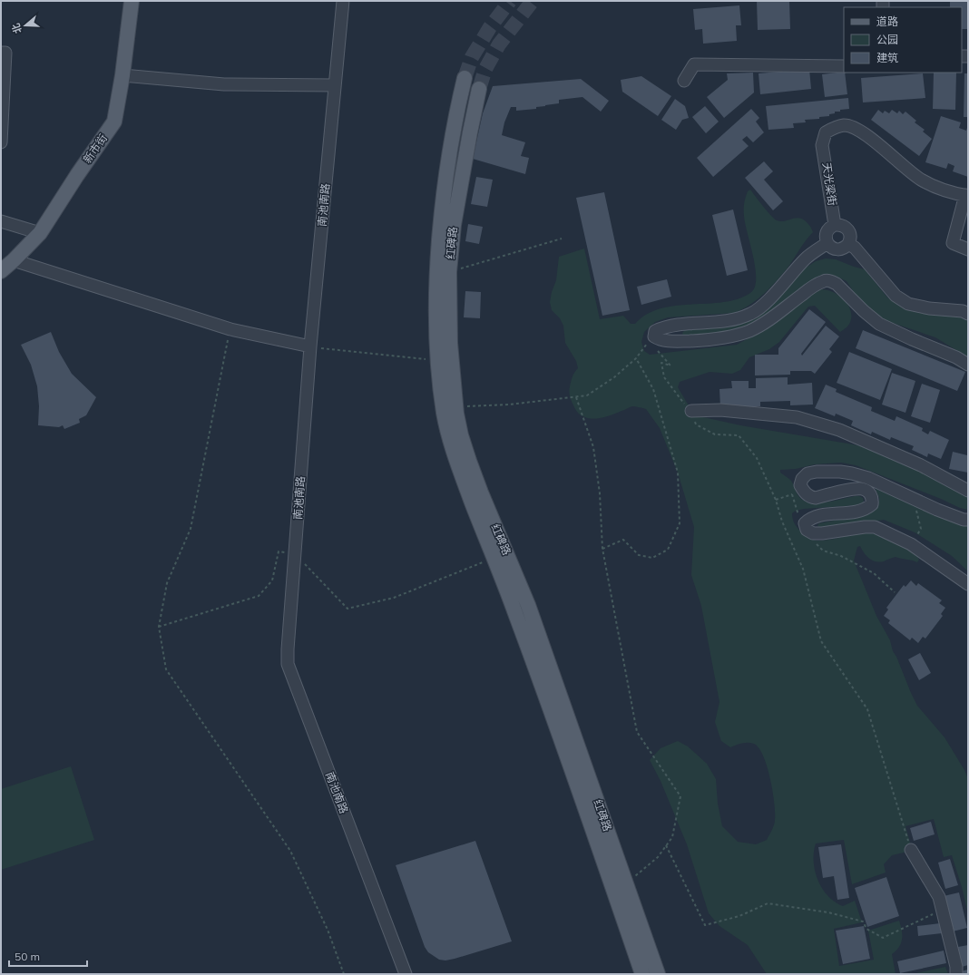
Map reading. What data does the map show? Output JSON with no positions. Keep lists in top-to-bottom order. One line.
{"streets":{"main road":["新市街","红碑路"],"street":["天光梁街","南池南路"]},"legend":["道路","公园","建筑"],"scale_bar":"50 m","north":"left"}
